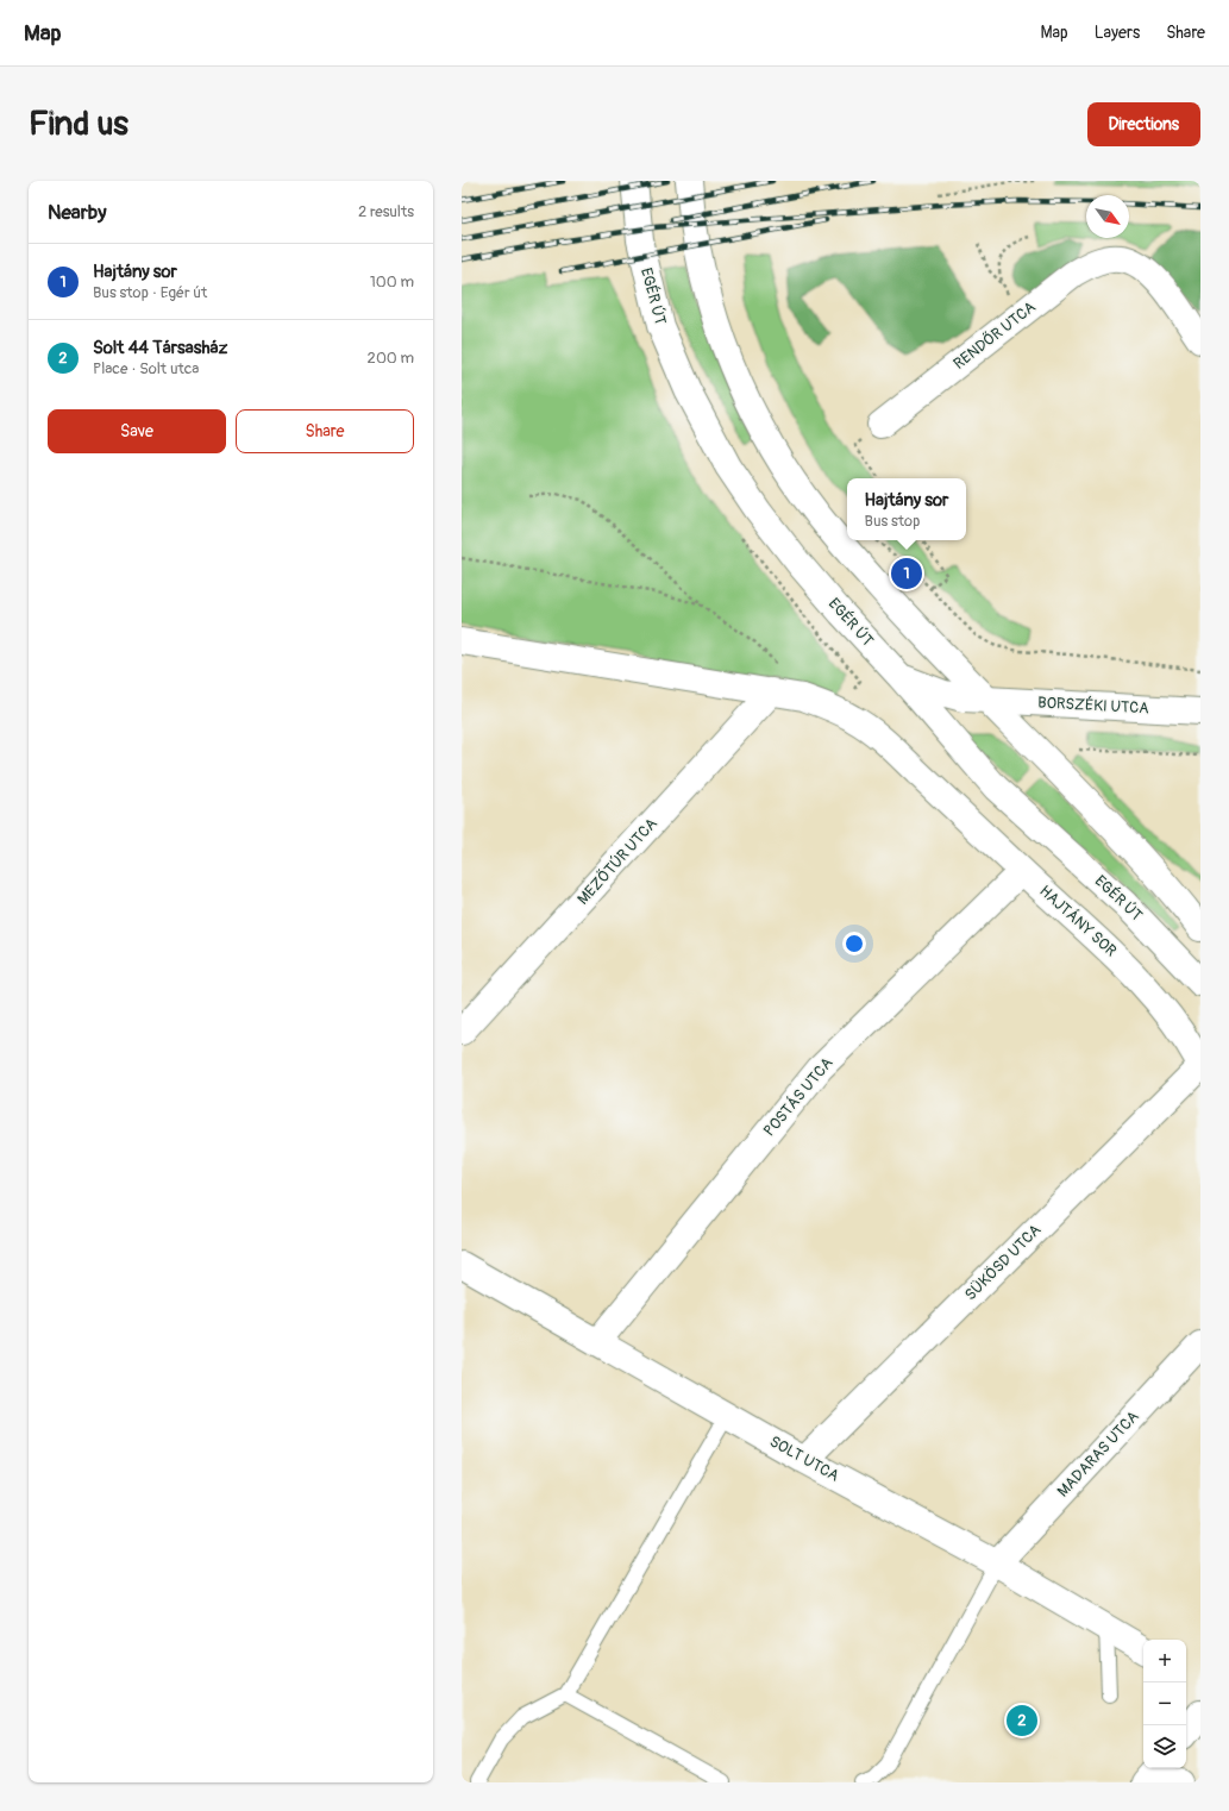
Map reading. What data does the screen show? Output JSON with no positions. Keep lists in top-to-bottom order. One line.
{"streets":{"street":["EGÉR ÚT","RENDŐR UTCA","BORSZÉKI UTCA","MEZŐTÚR UTCA","HAJTÁNY SOR","POSTÁS UTCA","SÜKÖSD UTCA","MADARAS UTCA","SOLT UTCA"]},"crossings":[["EGÉR ÚT","BORSZÉKI UTCA"],["MEZŐTÚR UTCA","HAJTÁNY SOR"],["HAJTÁNY SOR","POSTÁS UTCA"],["HAJTÁNY SOR","SÜKÖSD UTCA"],["POSTÁS UTCA","SOLT UTCA"],["SÜKÖSD UTCA","SOLT UTCA"],["MADARAS UTCA","SOLT UTCA"]],"north":"bottom right","page":{"header":"Map","nav":["Map","Layers","Share"],"buttons":["Directions",["Save","Share"]],"title":"Find us","heading":["Nearby","2 results"],"list":[{"mark":"1","name":"Hajtány sor","note":"Bus stop · Egér út","value":"100 m"},{"mark":"2","name":"Solt 44 Társasház","note":"Place · Solt utca","value":"200 m"}],"popup":["Hajtány sor","Bus stop"],"pins":["1","2"],"map_buttons":["+","−"]}}
